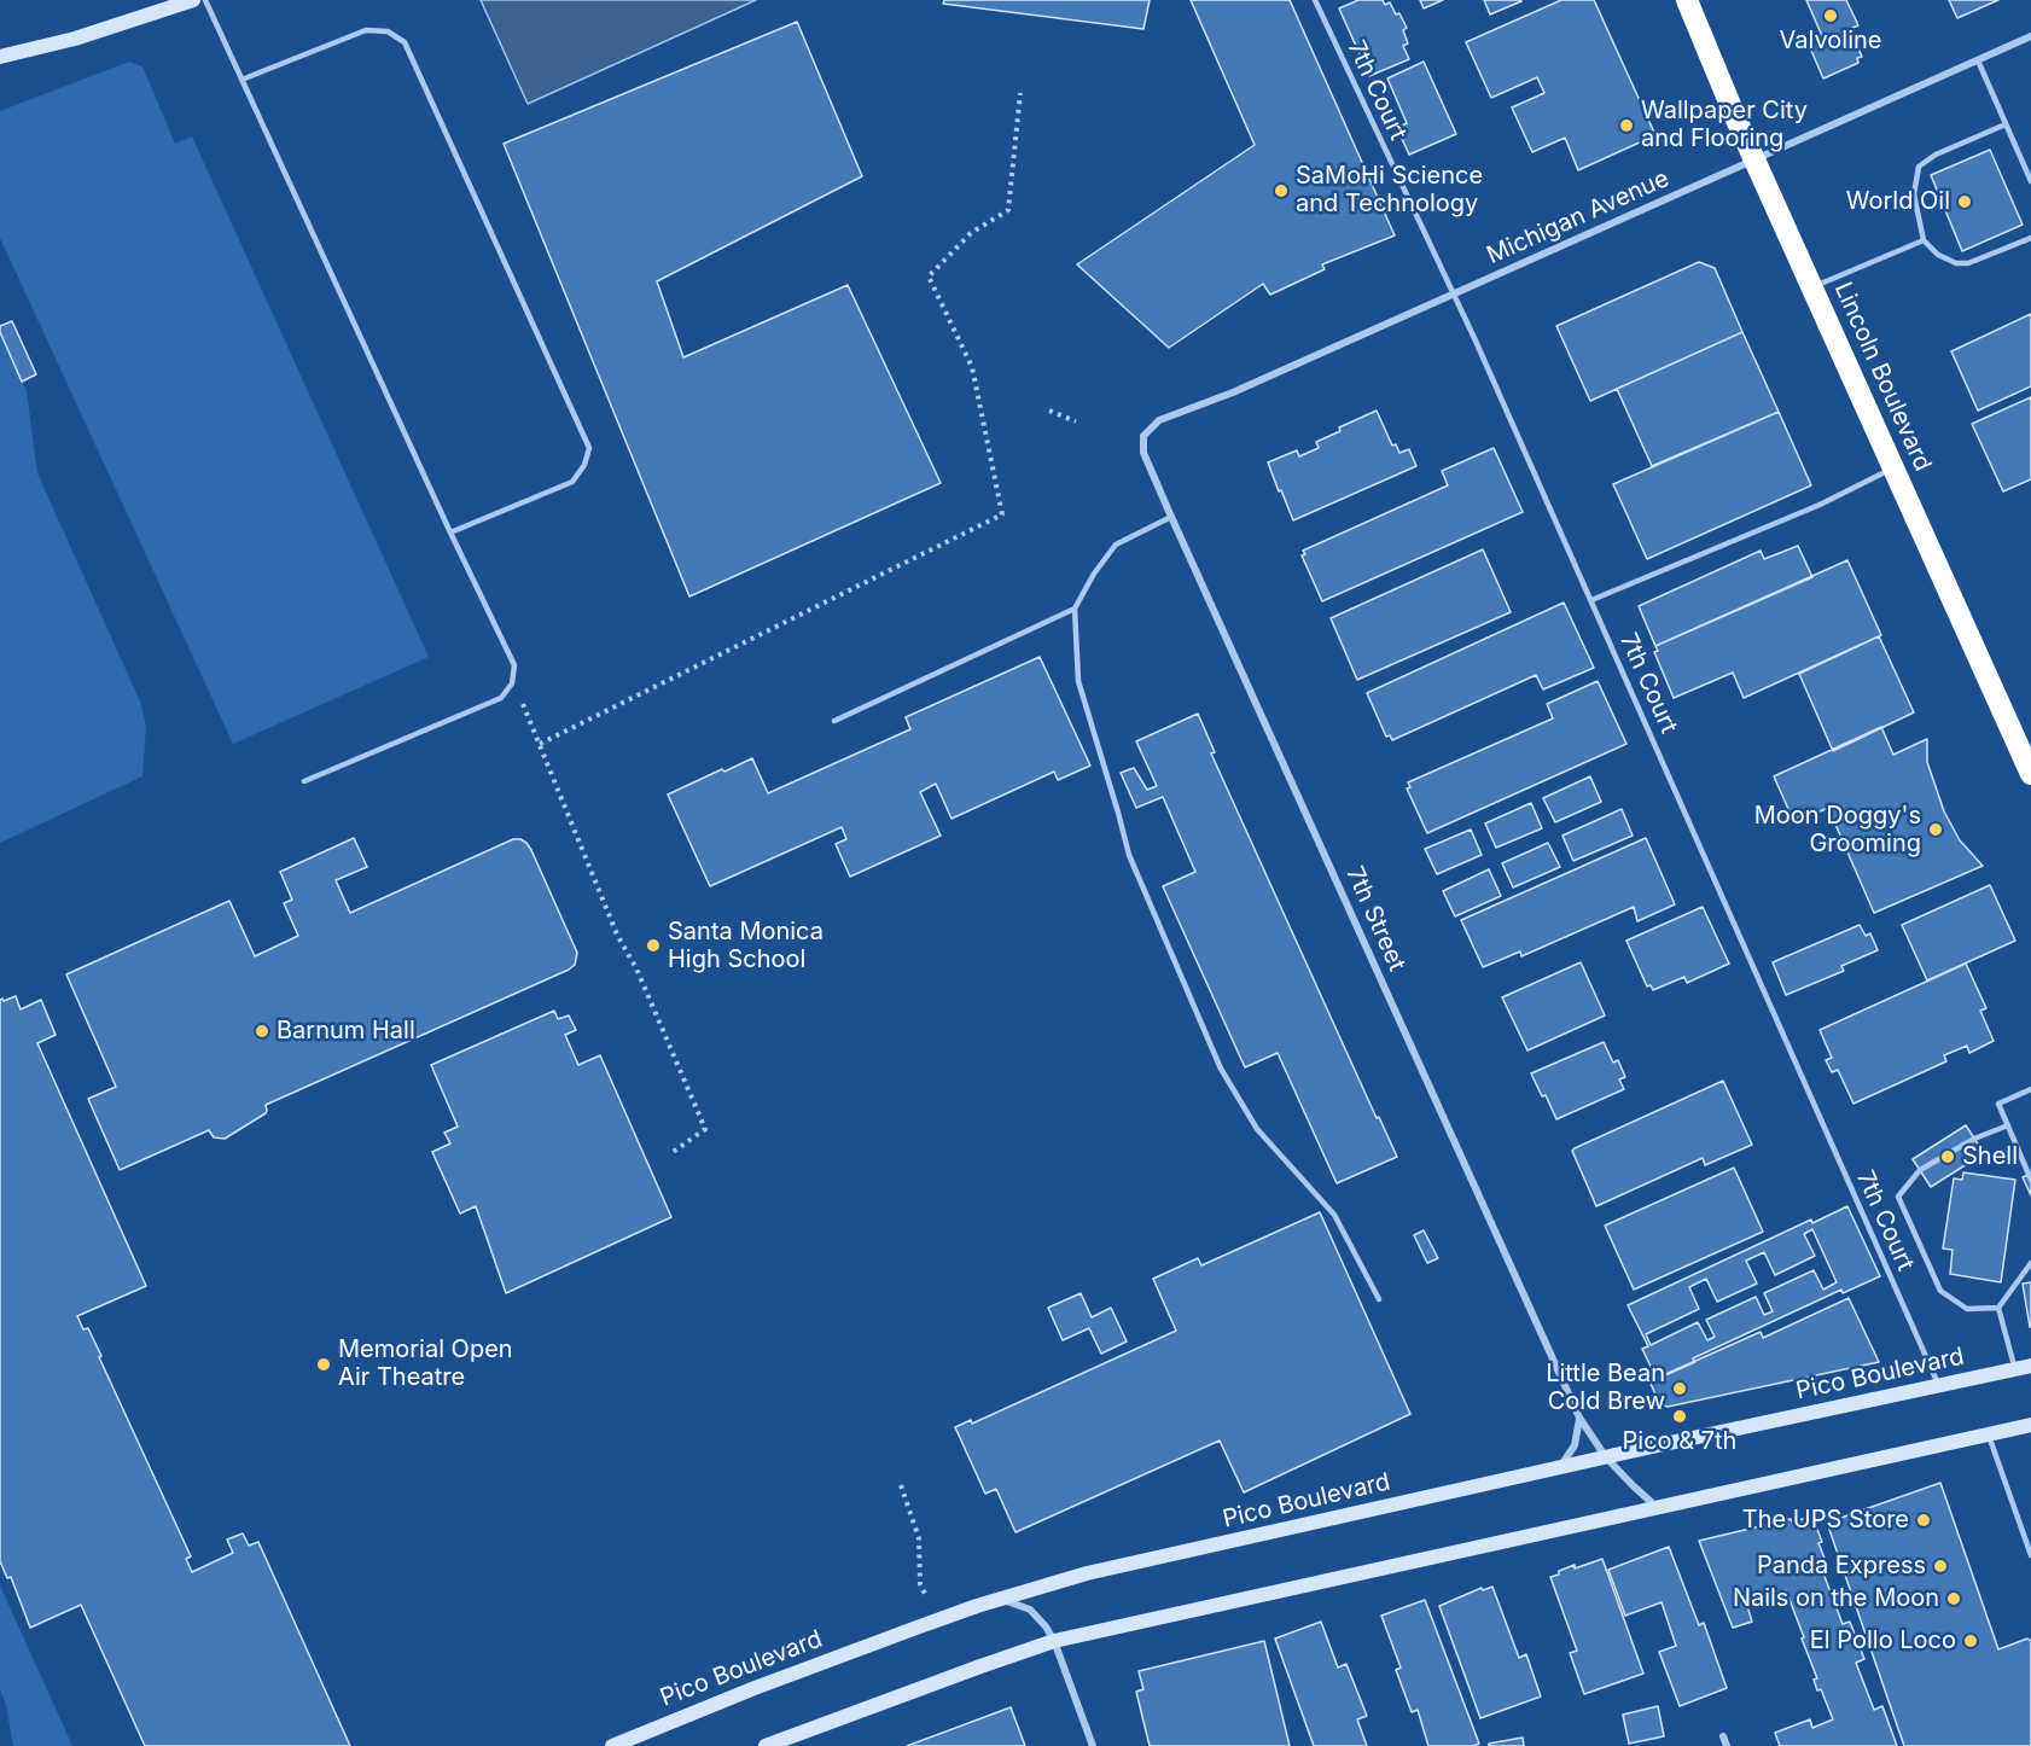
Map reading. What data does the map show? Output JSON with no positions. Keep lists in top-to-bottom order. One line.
{"streets":{"highway":["Lincoln Boulevard"],"main road":["Pico Boulevard"],"street":["Michigan Avenue","7th Street"],"lane":["7th Court"]},"crossings":[["7th Court","Michigan Avenue"],["7th Court","Pico Boulevard"],["Michigan Avenue","Lincoln Boulevard"],["Michigan Avenue","7th Street"],["7th Street","Pico Boulevard"]],"places":["Valvoline","Wallpaper City and Flooring","SaMoHi Science and Technology","World Oil","Moon Doggy's Grooming","Santa Monica High School","Barnum Hall","Shell","Memorial Open Air Theatre","Little Bean Cold Brew","Pico & 7th","The UPS Store","Panda Express","Nails on the Moon","El Pollo Loco"]}
